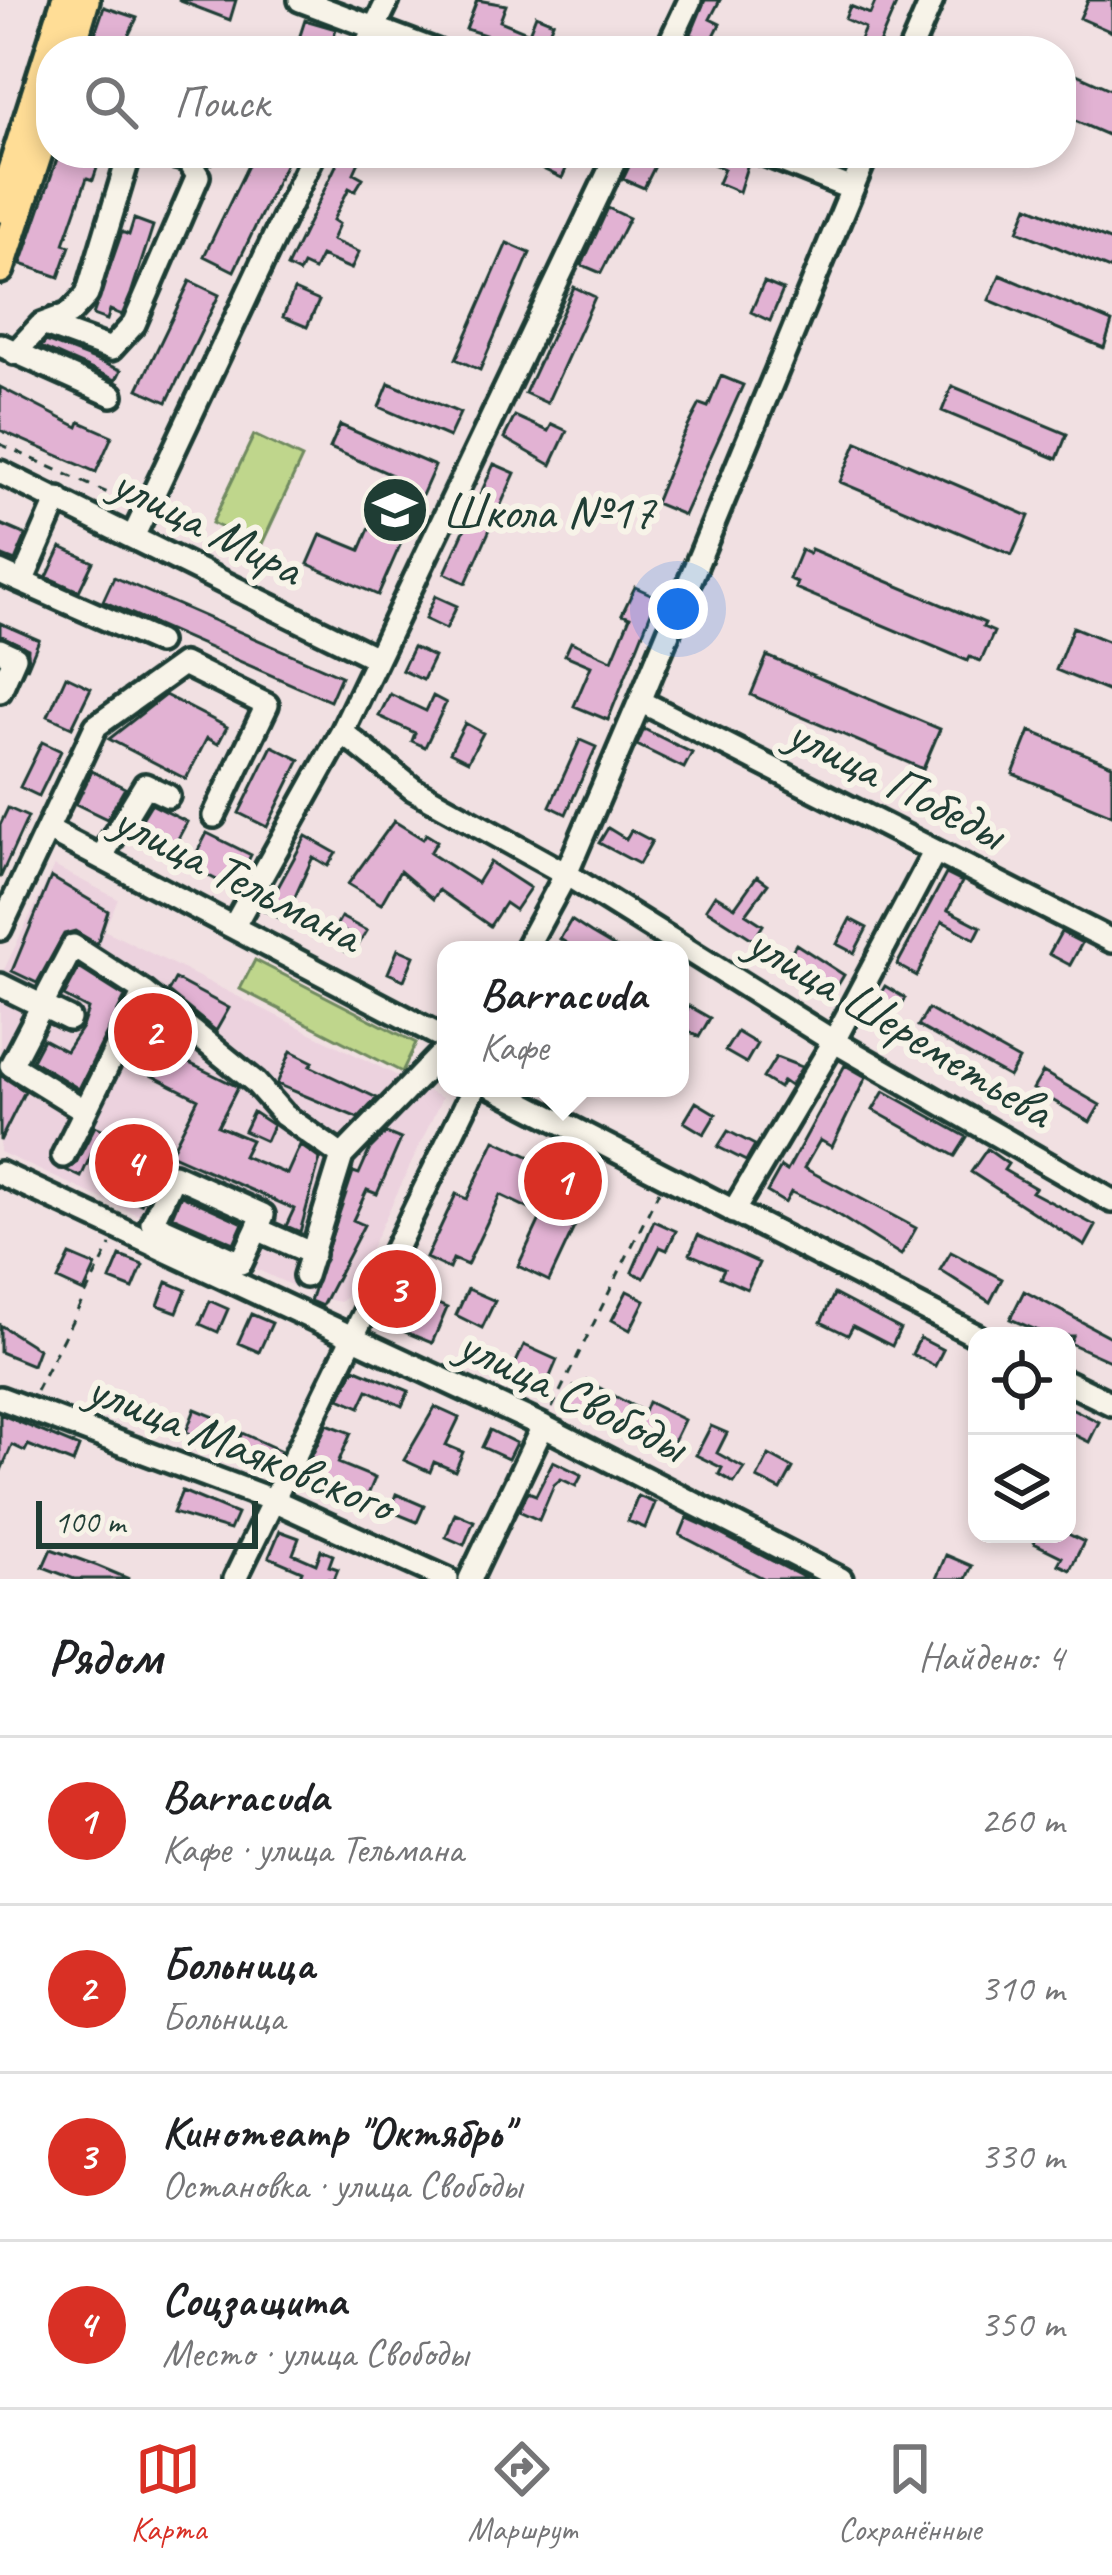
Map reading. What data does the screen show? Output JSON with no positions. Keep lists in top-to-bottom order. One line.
{"streets":{"street":["улица Мира","улица Победы","улица Тельмана","улица Шереметьева","улица Свободы","улица Маяковского"]},"places":{"school or university":["Школа №17"]},"scale_bar":"100 m","page":{"search":"Поиск","popup":["Barracuda","Кафе"],"pins":["2","4","1","3"],"scale":"100 m","heading":["Рядом","Найдено: 4"],"list":[{"mark":"1","name":"Barracuda","note":"Кафе · улица Тельмана","value":"260 m"},{"mark":"2","name":"Больница","note":"Больница","value":"310 m"},{"mark":"3","name":"Кинотеатр \"Октябрь\"","note":"Остановка · улица Свободы","value":"330 m"},{"mark":"4","name":"Соцзащита","note":"Место · улица Свободы","value":"350 m"}],"nav":["Карта","Маршрут","Сохранённые"]}}
